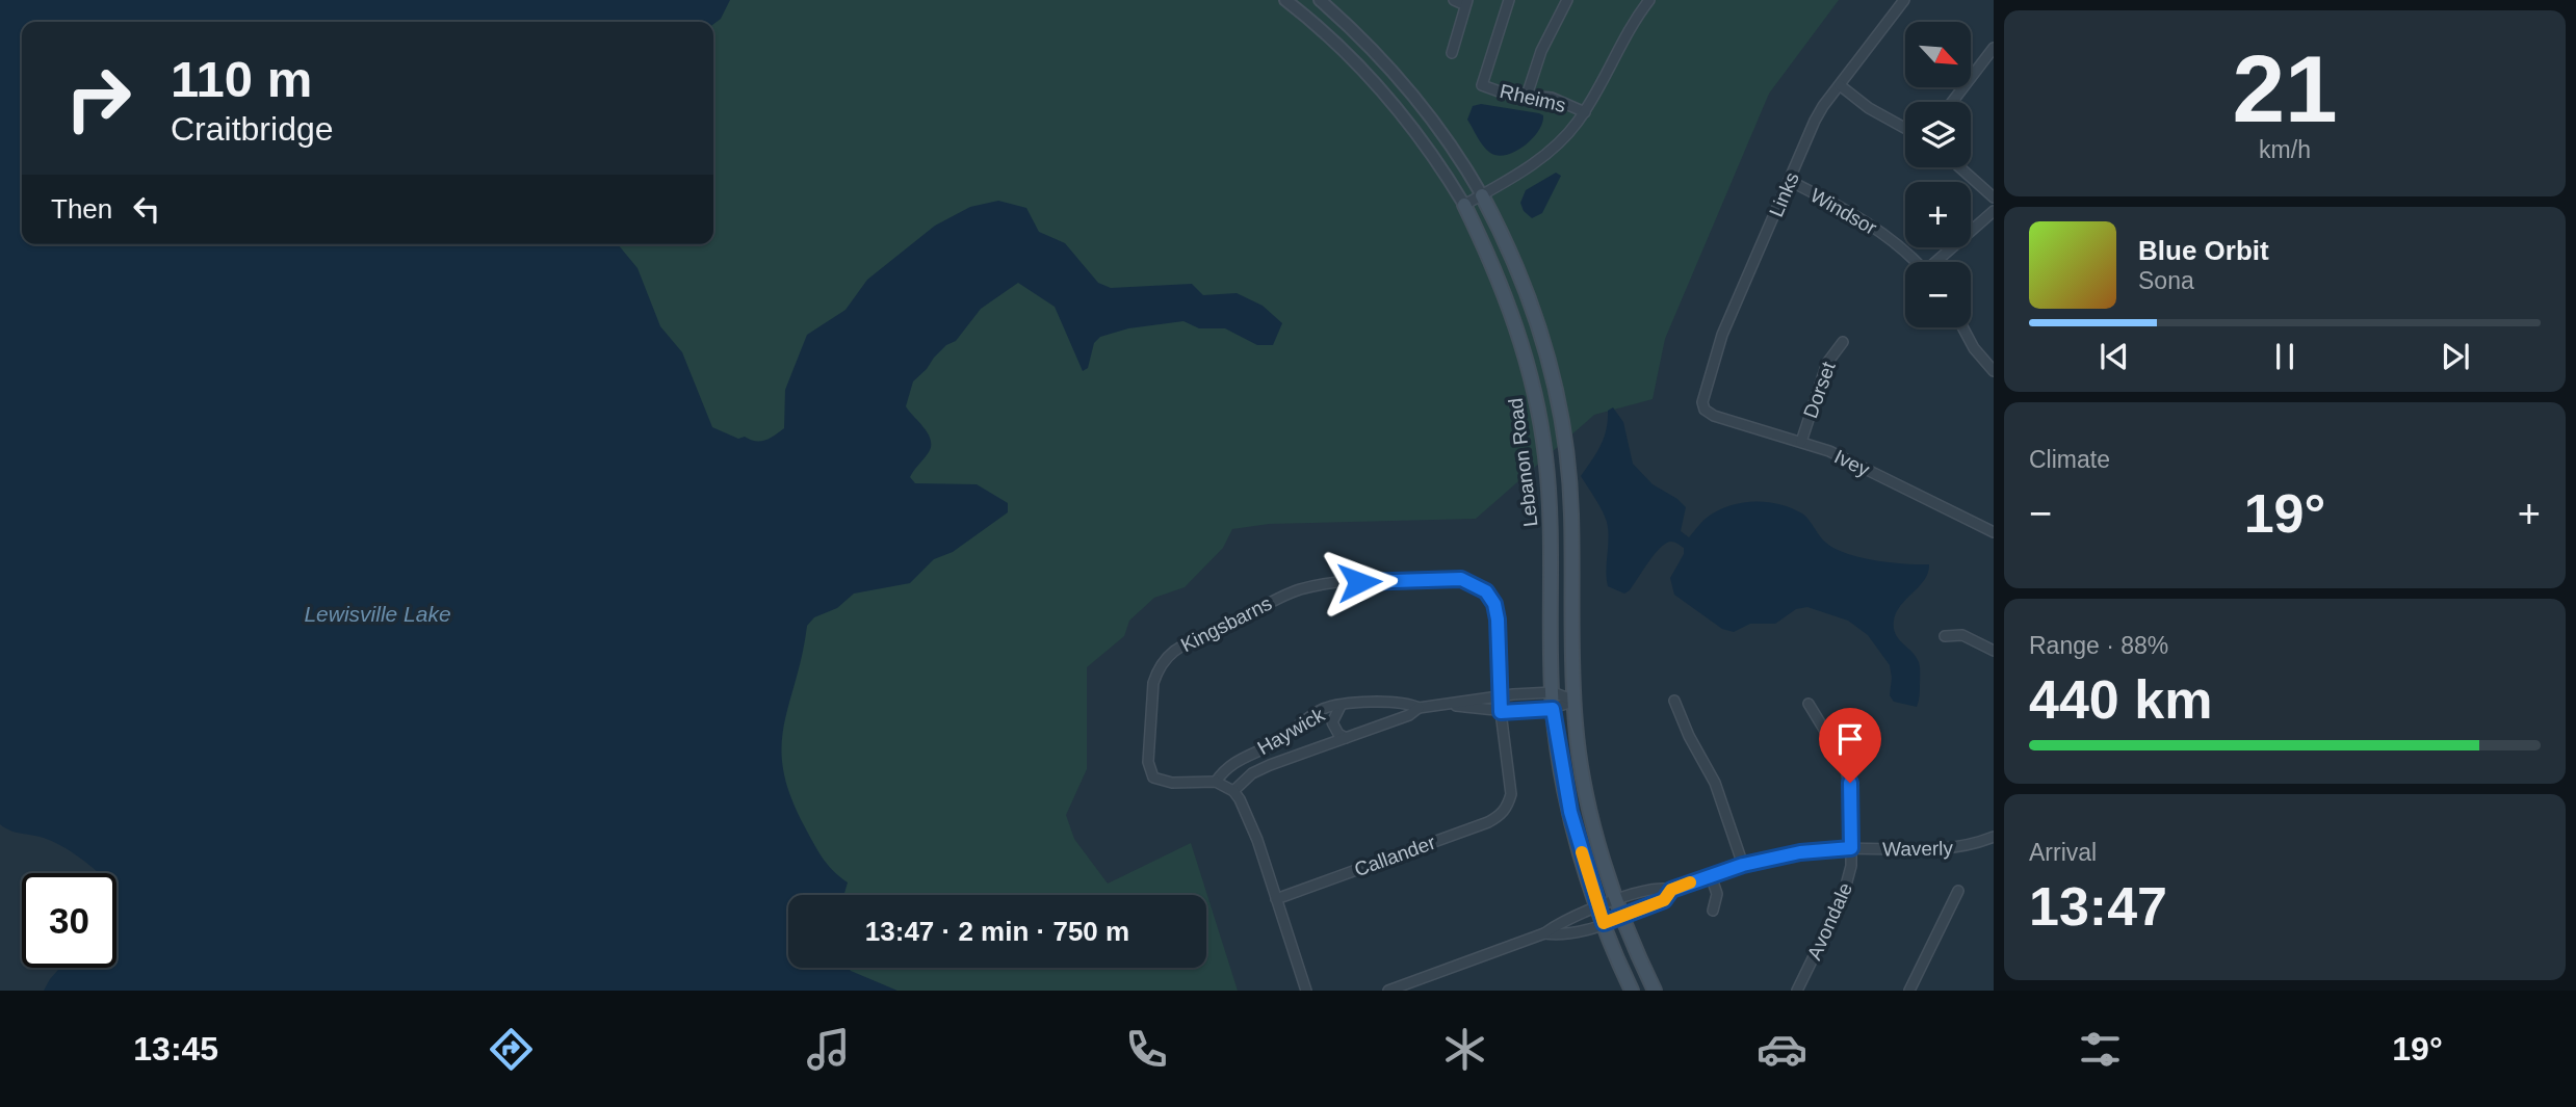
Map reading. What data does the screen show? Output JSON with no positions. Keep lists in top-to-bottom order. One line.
{"streets":{"main road":["Lebanon Road"],"street":["Rheims","Links","Windsor","Dorset","Ivey","Kingsbarns","Haywick","Waverly","Callander","Avondale"]},"crossings":[["Links","Windsor"],["Links","Ivey"],["Dorset","Ivey"],["Lebanon Road","Haywick"],["Lebanon Road","Waverly"],["Kingsbarns","Haywick"],["Haywick","Callander"],["Waverly","Avondale"]],"water":["Lewisville Lake"],"north":"bottom right","page":{"tile":[["21","km/h"],"Climate",["Range · 88%","440 km"],["Arrival","13:47"]],"map_buttons":["+","−"],"turn":["110 m","Craitbridge"],"then":"Then","song":["Blue Orbit","Sona"],"heat":["−","19°","+"],"limit":"30","trip":"13:47 · 2 min · 750 m","tabs":["13:45","19°"]}}
